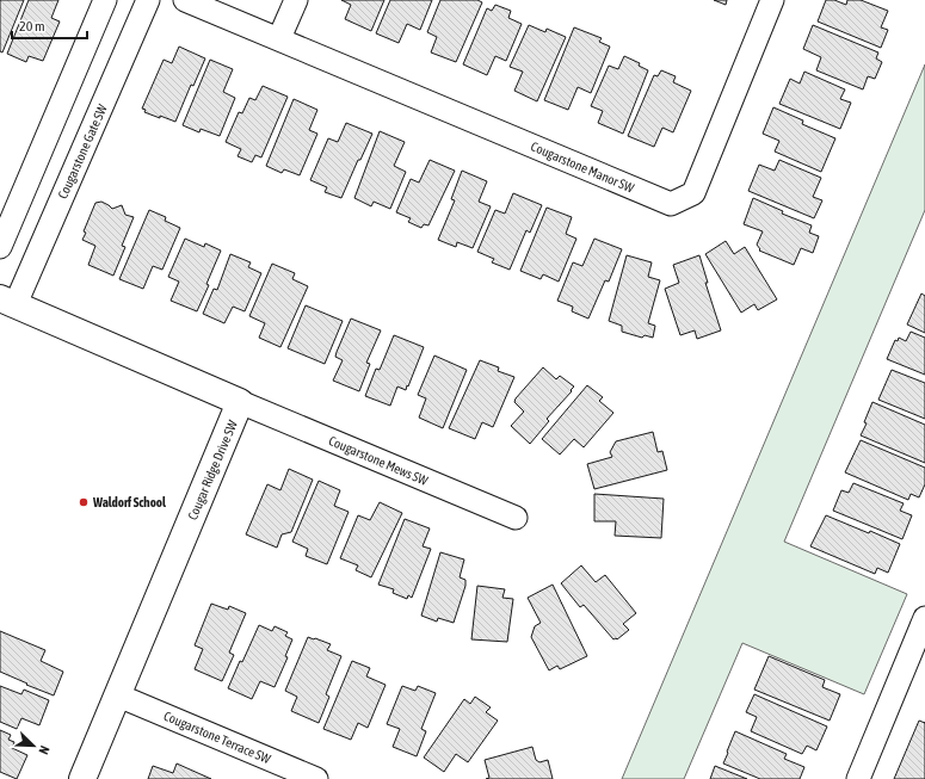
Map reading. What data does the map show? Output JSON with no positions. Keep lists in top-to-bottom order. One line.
{"streets":{"street":["Cougarstone Gate SW","Cougarstone Manor SW","Cougarstone Mews SW","Cougar Ridge Drive SW","Cougarstone Terrace SW"]},"crossings":[["Cougarstone Gate SW","Cougar Ridge Drive SW"],["Cougarstone Mews SW","Cougar Ridge Drive SW"],["Cougar Ridge Drive SW","Cougarstone Terrace SW"]],"places":["Waldorf School"],"scale_bar":"20 m","north":"bottom right"}
